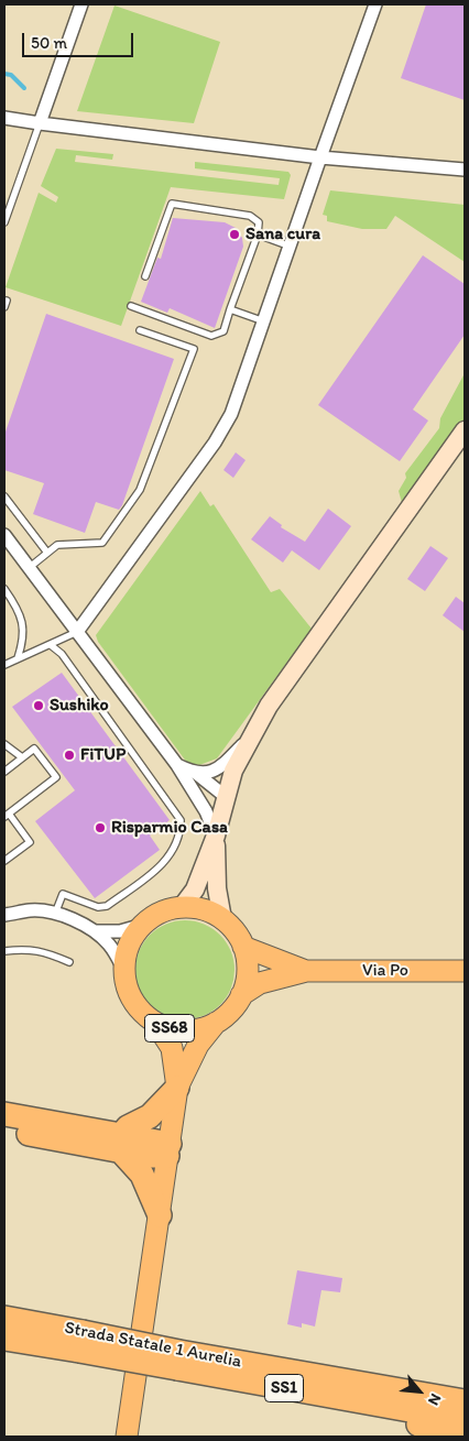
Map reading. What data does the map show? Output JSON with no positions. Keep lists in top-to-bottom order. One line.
{"streets":{"highway":["Strada Statale 1 Aurelia","SS1"],"main road":["Via Po","SS68"]},"crossings":[["Via Po","SS68"]],"places":["Sana cura","Sushiko","FiTUP","Risparmio Casa"],"scale_bar":"50 m","north":"bottom right"}
